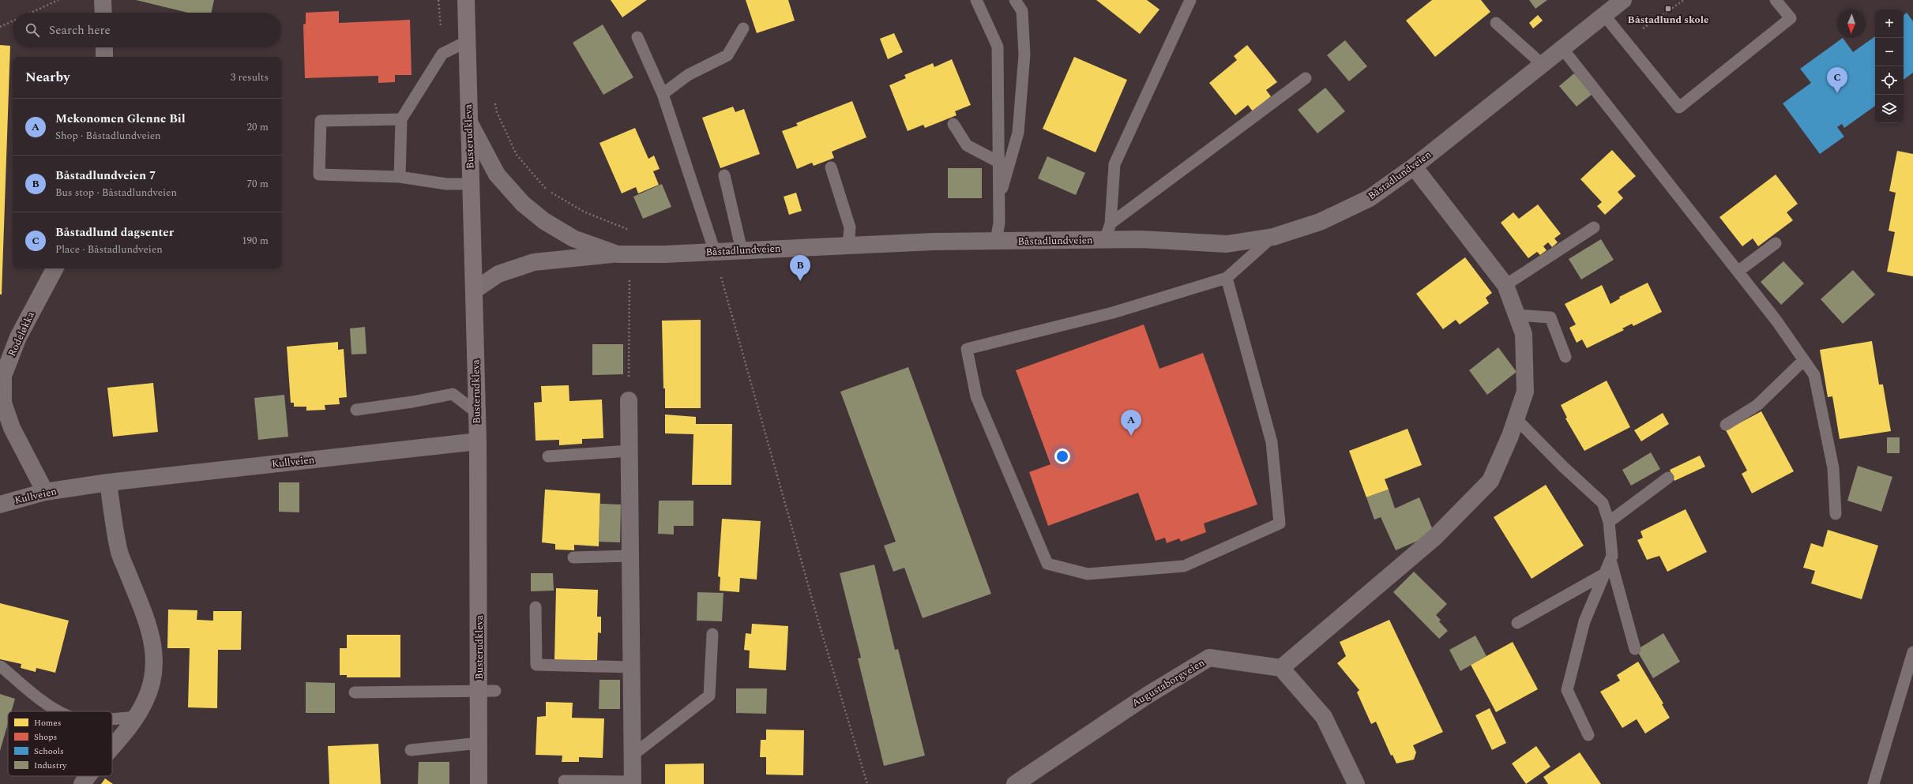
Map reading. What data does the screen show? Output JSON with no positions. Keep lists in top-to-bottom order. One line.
{"streets":{"street":["Busterudkleva","Båstadlundveien","Rodeløkka","Kullveien","Augustaborgveien"]},"crossings":[["Busterudkleva","Båstadlundveien"],["Busterudkleva","Kullveien"],["Rodeløkka","Kullveien"]],"places":{"transit":["Båstadlund skole"]},"legend":["Homes","Shops","Schools","Industry"],"north":"bottom","page":{"map_buttons":["+","−"],"search":"Search here","heading":["Nearby","3 results"],"pins":["C","B","A"],"list":[{"mark":"A","name":"Mekonomen Glenne Bil","note":"Shop · Båstadlundveien","value":"20 m"},{"mark":"B","name":"Båstadlundveien 7","note":"Bus stop · Båstadlundveien","value":"70 m"},{"mark":"C","name":"Båstadlund dagsenter","note":"Place · Båstadlundveien","value":"190 m"}]}}
